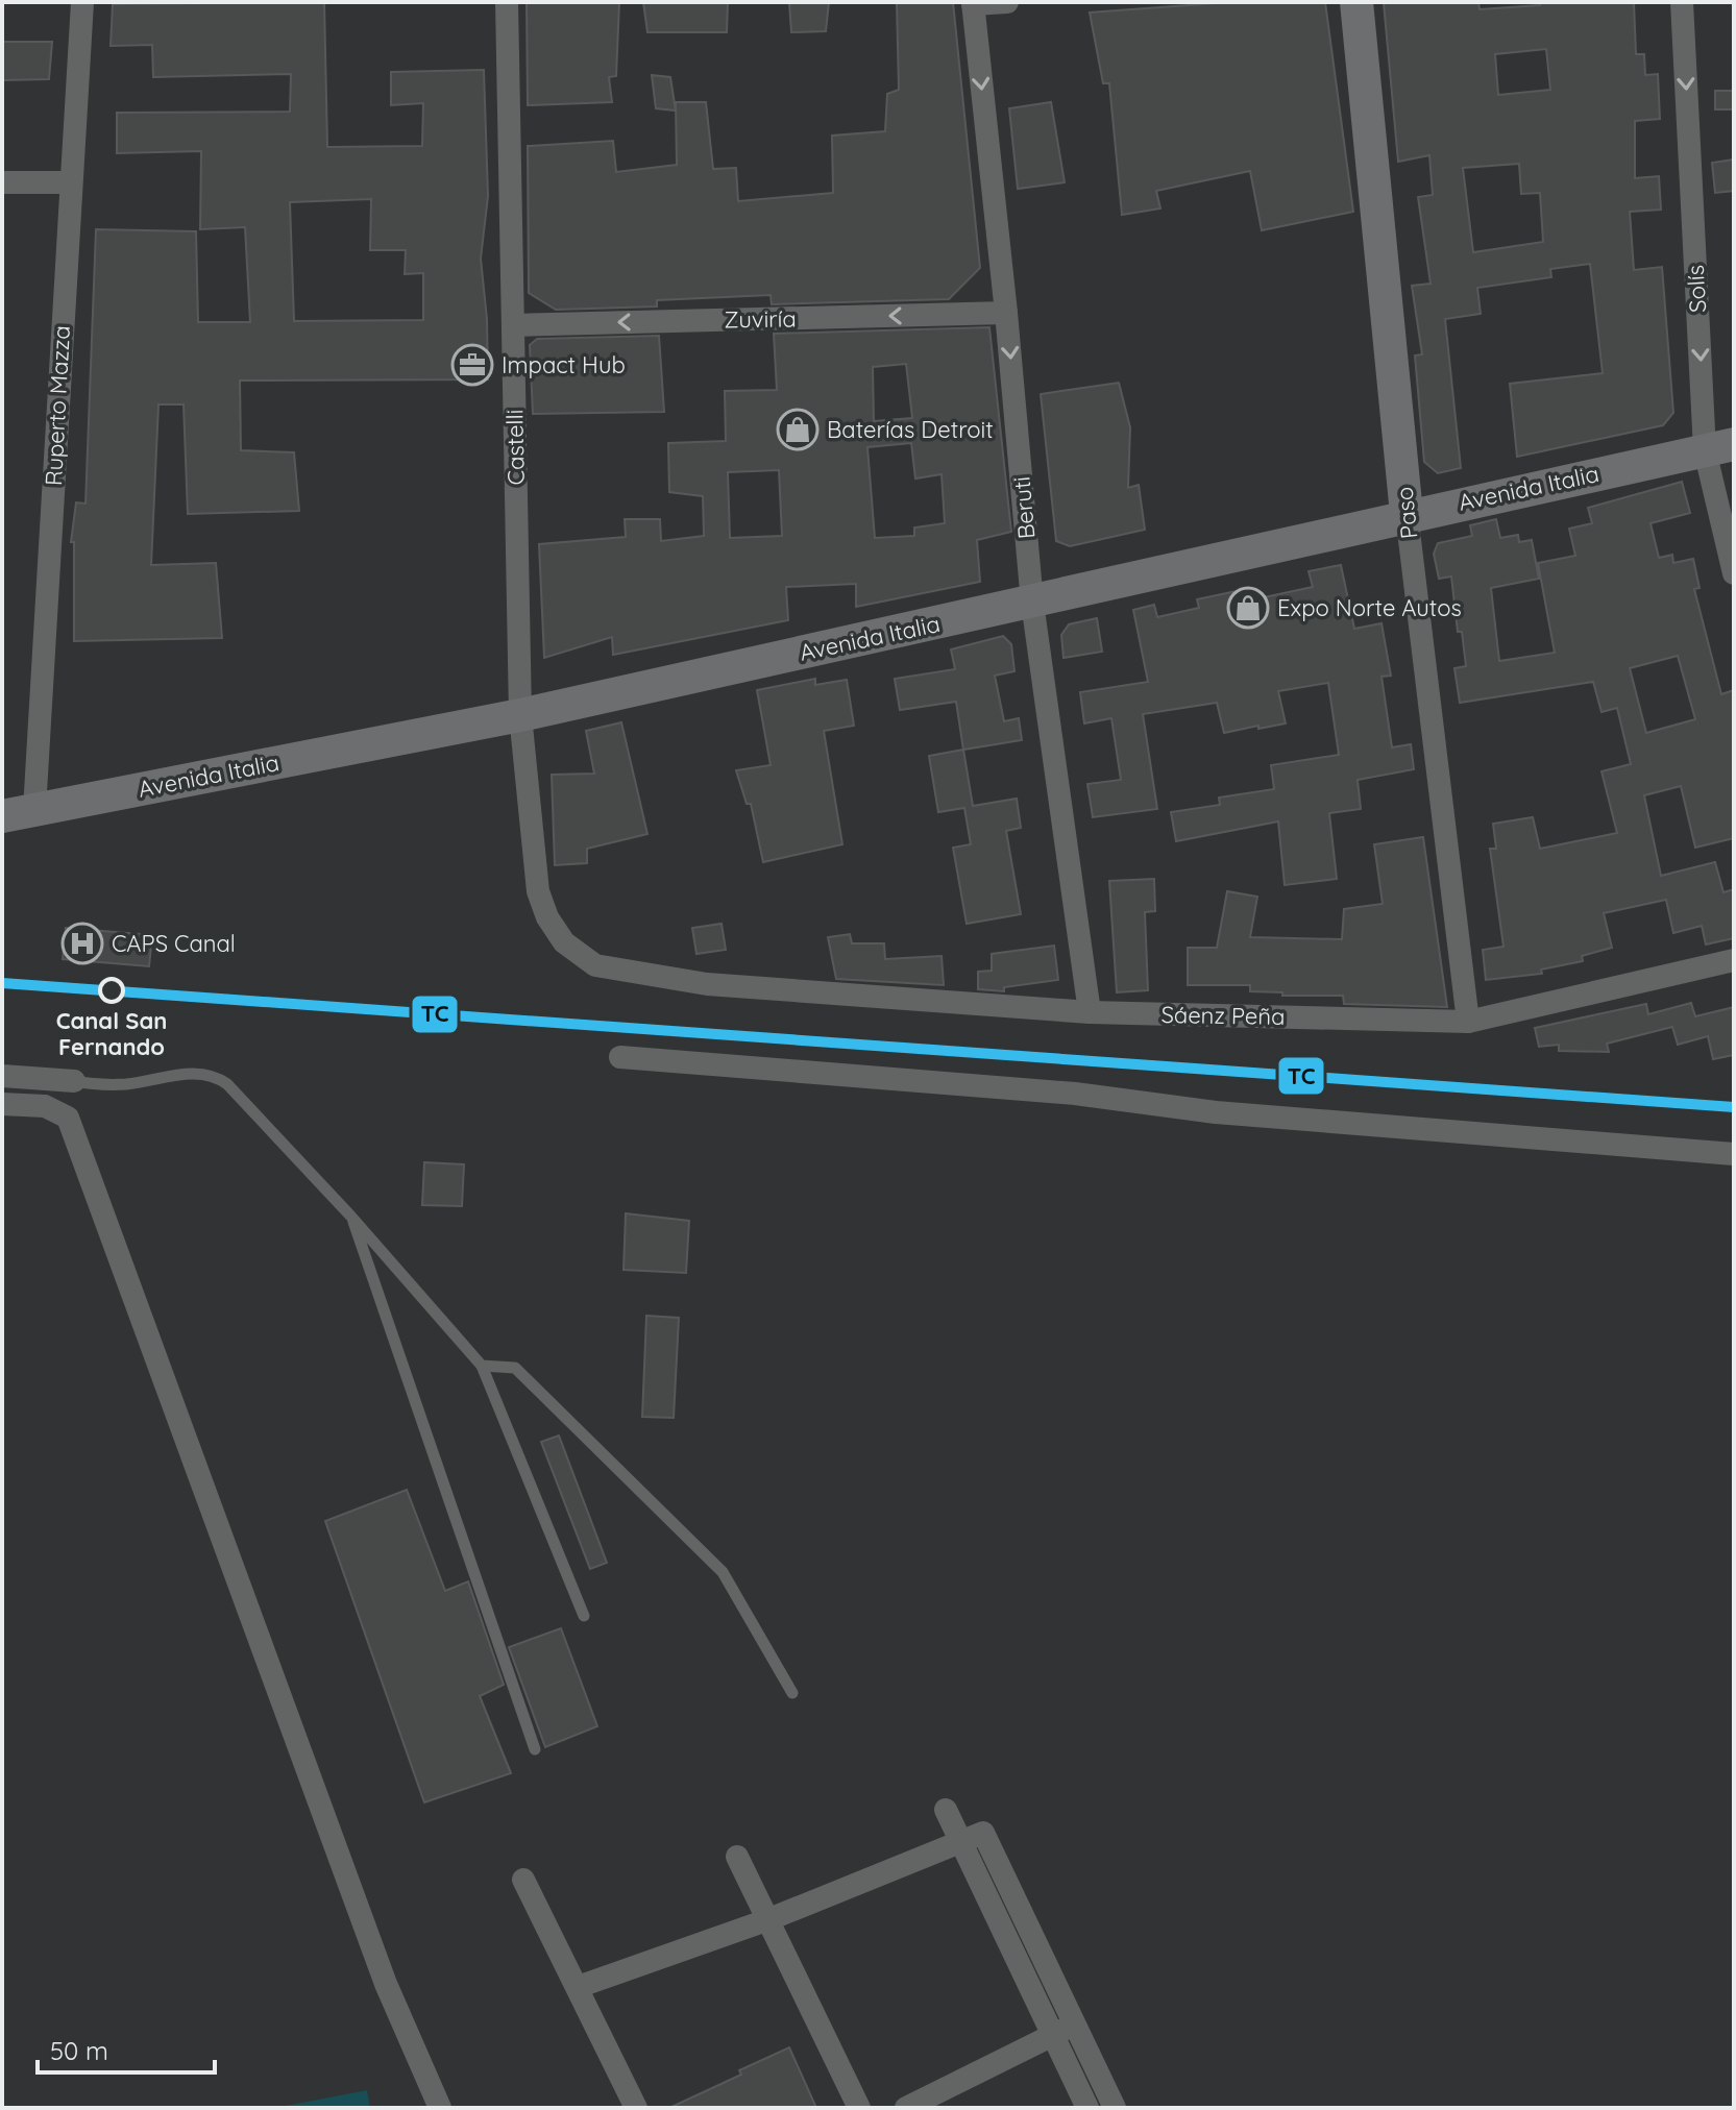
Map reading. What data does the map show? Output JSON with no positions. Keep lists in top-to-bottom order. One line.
{"streets":{"street":["Solís","Zuviría","Ruperto Mazza","Castelli","Avenida Italia","Beruti","Paso","Sáenz Peña"]},"crossings":[["Solís","Avenida Italia"],["Zuviría","Castelli"],["Zuviría","Beruti"],["Ruperto Mazza","Avenida Italia"],["Castelli","Avenida Italia"],["Castelli","Sáenz Peña"],["Avenida Italia","Beruti"],["Avenida Italia","Paso"],["Beruti","Sáenz Peña"],["Paso","Sáenz Peña"]],"one_way":["Solís","Zuviría","Beruti"],"places":{"office":["Impact Hub"],"shop":["Baterías Detroit","Expo Norte Autos"],"hospital":["CAPS Canal"],"other":["Canal San Fernando"]},"lines":["transit line TC"],"scale_bar":"50 m"}
